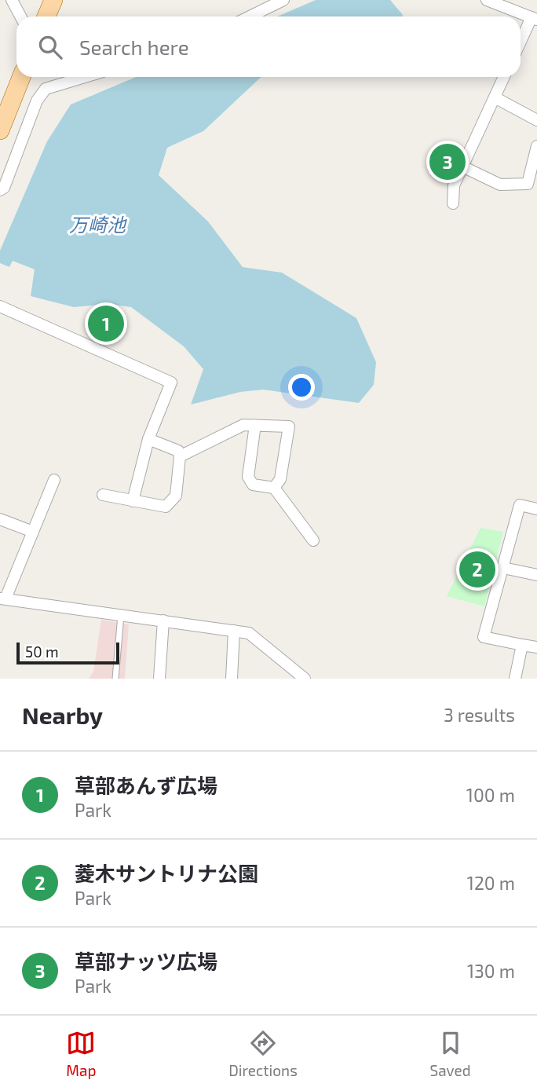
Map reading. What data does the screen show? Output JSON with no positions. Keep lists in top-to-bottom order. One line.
{"water":["万崎池"],"scale_bar":"50 m","page":{"search":"Search here","pins":["3","1","2"],"scale":"50 m","heading":["Nearby","3 results"],"list":[{"mark":"1","name":"草部あんず広場","note":"Park","value":"100 m"},{"mark":"2","name":"菱木サントリナ公園","note":"Park","value":"120 m"},{"mark":"3","name":"草部ナッツ広場","note":"Park","value":"130 m"}],"nav":["Map","Directions","Saved"]}}
